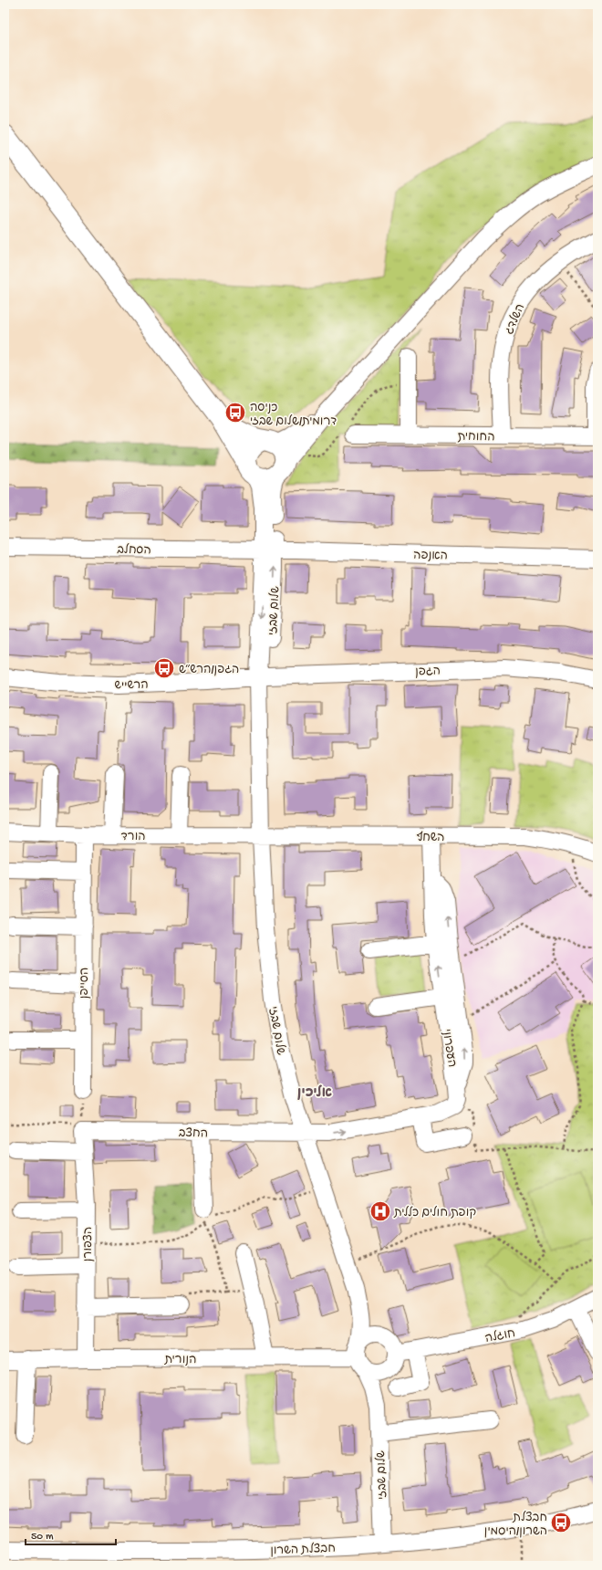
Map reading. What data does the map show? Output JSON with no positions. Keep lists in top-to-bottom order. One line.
{"streets":{"street":["השלדג","החוחית","הסחלב","האנפה","שלום שבזי","הגפן","הרש''ש","הורד","השחף","הסייפן","העפרוני","החצב","הצפורן","חוגלה","הנורית","חבצלת השרון"]},"crossings":[["השלדג","החוחית"],["הסחלב","האנפה"],["הסחלב","שלום שבזי"],["האנפה","שלום שבזי"],["שלום שבזי","הגפן"],["שלום שבזי","הרש''ש"],["שלום שבזי","הורד"],["שלום שבזי","השחף"],["שלום שבזי","החצב"],["שלום שבזי","חוגלה"],["שלום שבזי","הנורית"],["שלום שבזי","חבצלת השרון"],["הגפן","הרש''ש"],["הורד","השחף"],["הורד","הסייפן"],["השחף","העפרוני"],["החצב","הצפורן"],["הצפורן","הנורית"],["חוגלה","הנורית"]],"districts":["אליכין"],"places":{"bus stop":["כניסה דרומית/שלום שבזי","הגפן/הרש״ש","חבצלת השרון/היסמין"],"hospital":["קופת חולים כללית"]},"scale_bar":"50 m"}
